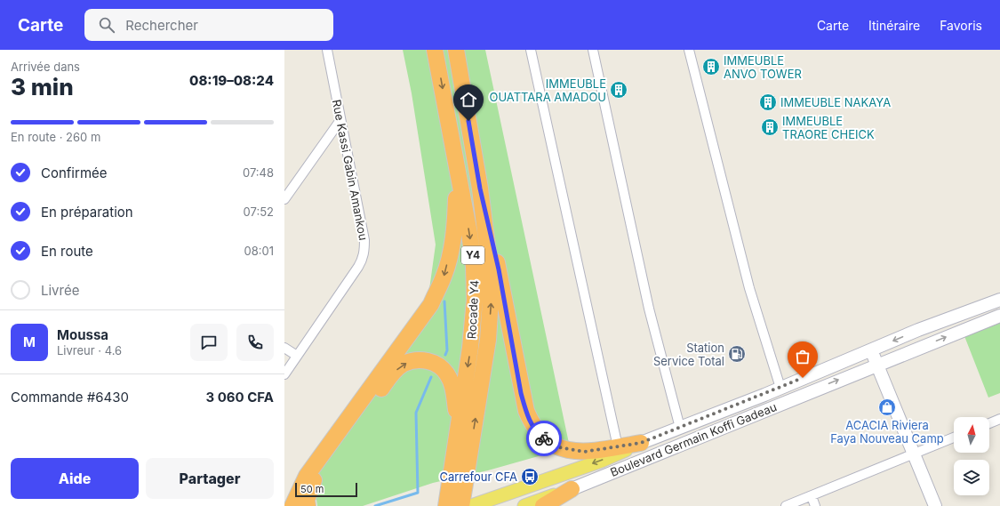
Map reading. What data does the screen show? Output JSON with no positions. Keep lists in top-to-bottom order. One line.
{"streets":{"highway":["Y4","Rocade Y4"],"main road":["Boulevard Germain Koffi Gadeau"],"street":["Rue Kassi Gabin Amankou"]},"crossings":[["Rocade Y4","Boulevard Germain Koffi Gadeau"]],"places":{"building":["IMMEUBLE ANVO TOWER","IMMEUBLE OUATTARA AMADOU","IMMEUBLE NAKAYA","IMMEUBLE TRAORE CHEICK"],"fuel station":["Station Service Total"],"shop":["ACACIA Riviera Faya Nouveau Camp"],"bus stop":["Carrefour CFA"]},"scale_bar":"50 m","north":"top","page":{"header":"Carte","search":"Rechercher","nav":["Carte","Itinéraire","Favoris"],"heading":["3 min","Arrivée dans","08:19–08:24"],"panel":["Moussa","Livreur · 4.6","Commande #6430","3 060 CFA"],"bar":"En route · 260 m","list":[["Confirmée","07:48"],["En préparation","07:52"],["En route","08:01"],"Livrée"],"round":"M","buttons":["Aide","Partager"],"scale":"50 m"}}
